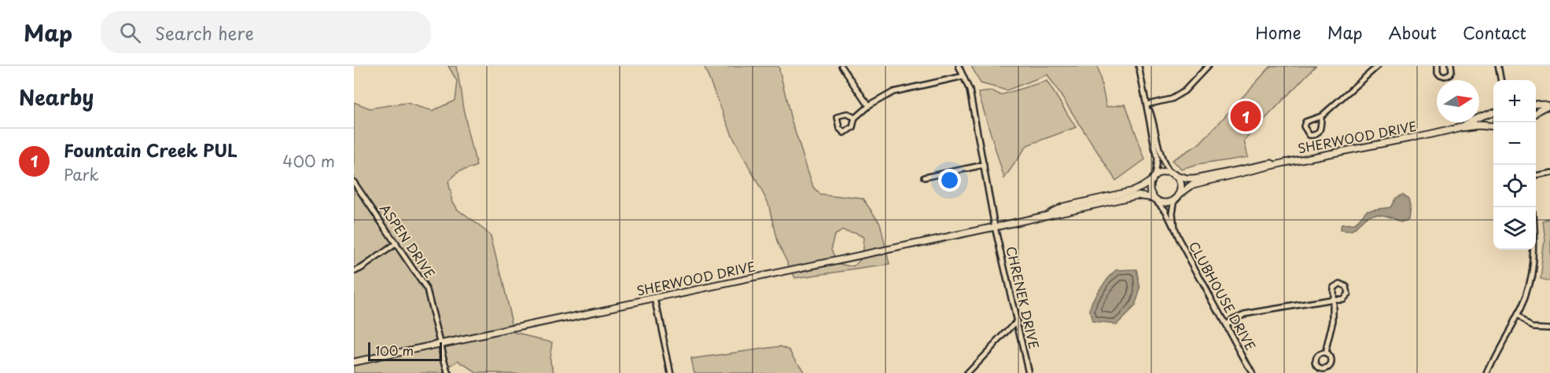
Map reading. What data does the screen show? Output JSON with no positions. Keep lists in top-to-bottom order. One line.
{"streets":{"street":["SHERWOOD DRIVE","ASPEN DRIVE","CLUBHOUSE DRIVE","CHRENEK DRIVE"]},"crossings":[["SHERWOOD DRIVE","ASPEN DRIVE"],["SHERWOOD DRIVE","CLUBHOUSE DRIVE"],["SHERWOOD DRIVE","CHRENEK DRIVE"]],"scale_bar":"100 m","north":"right","page":{"header":"Map","search":"Search here","nav":["Home","Map","About","Contact"],"heading":"Nearby","map_buttons":["+","−"],"pins":"1","list":[{"mark":"1","name":"Fountain Creek PUL","note":"Park","value":"400 m"}],"scale":"100 m"}}
